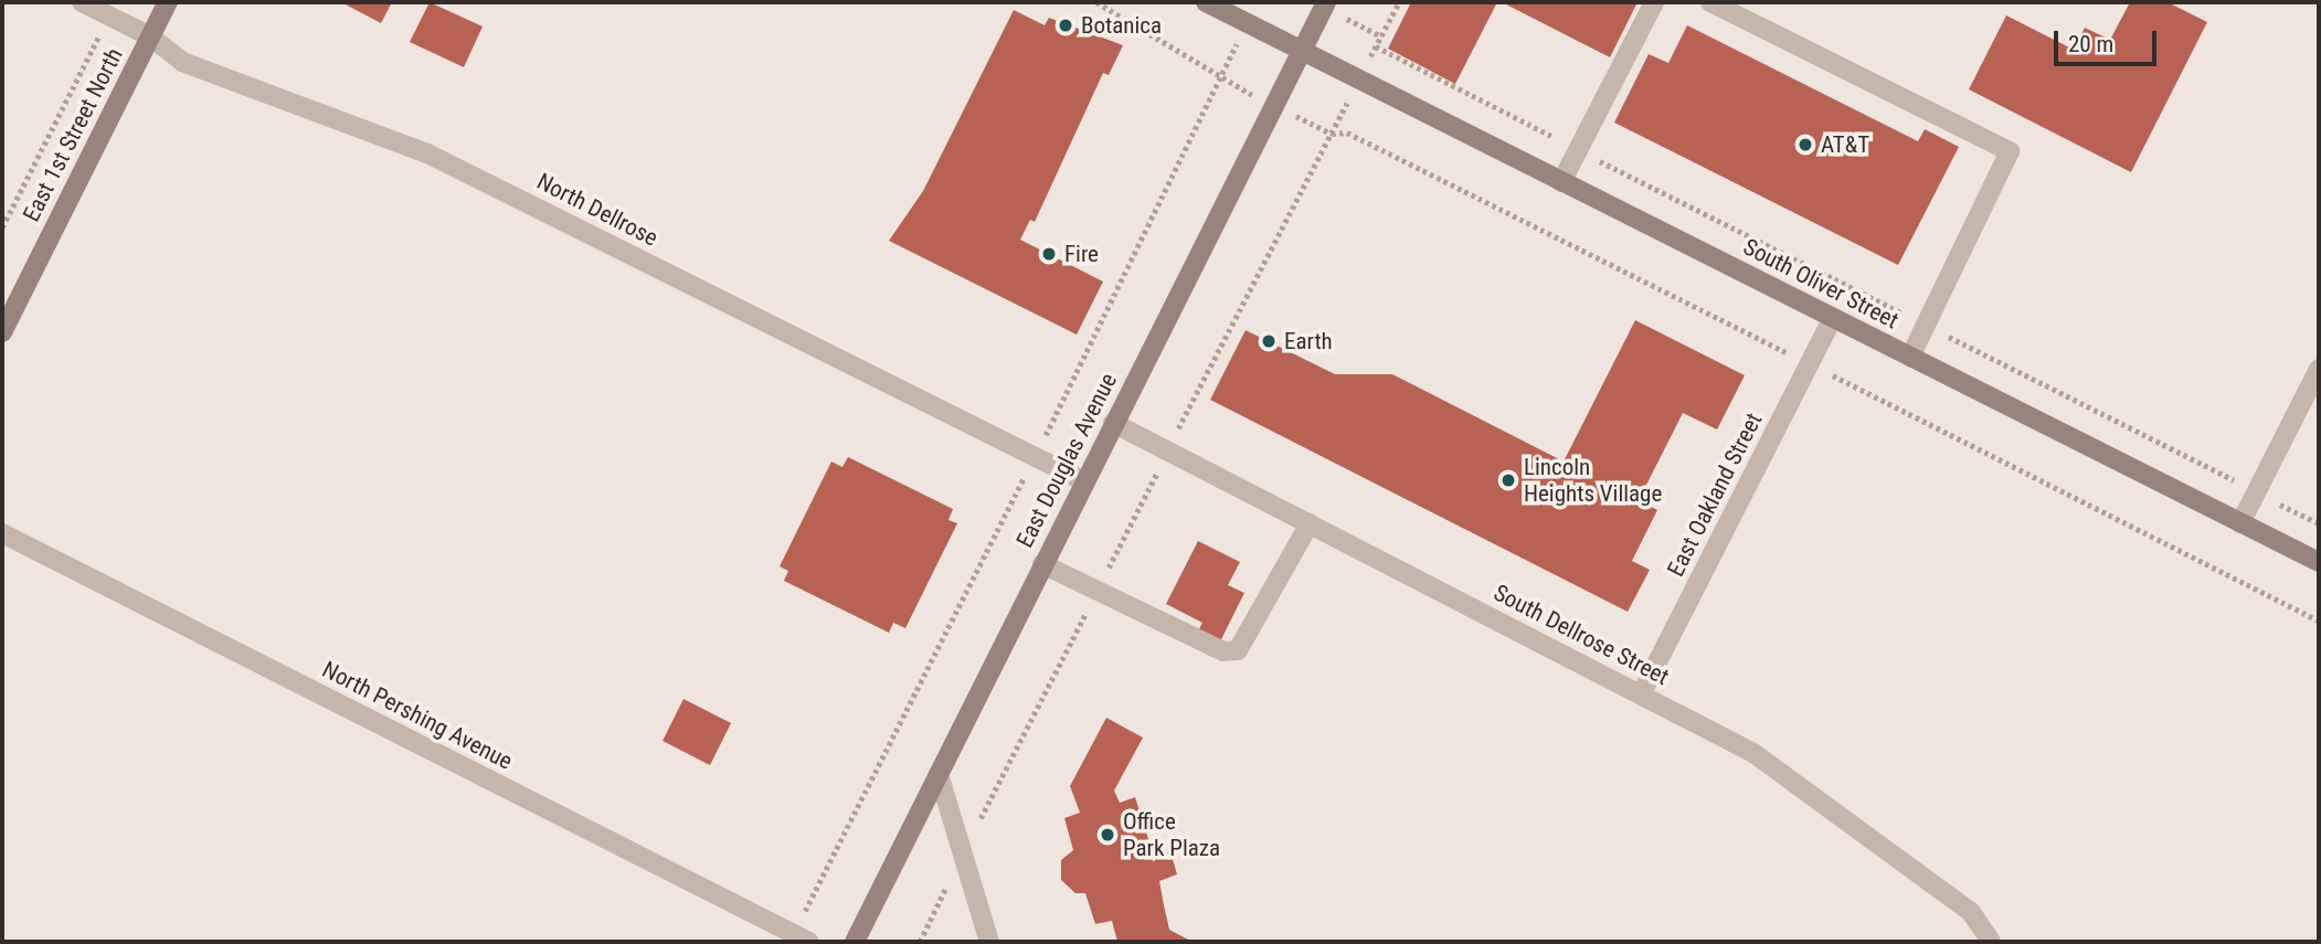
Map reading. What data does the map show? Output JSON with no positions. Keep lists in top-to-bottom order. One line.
{"streets":{"main road":["East 1st Street North","South Oliver Street","East Douglas Avenue"],"street":["North Dellrose","East Oakland Street","South Dellrose Street","North Pershing Avenue"]},"crossings":[["East 1st Street North","North Dellrose"],["North Dellrose","East Douglas Avenue"],["South Oliver Street","East Douglas Avenue"],["South Oliver Street","East Oakland Street"],["East Douglas Avenue","South Dellrose Street"],["East Oakland Street","South Dellrose Street"]],"places":["Botanica","AT&T","Fire","Earth","Lincoln Heights Village","Office Park Plaza"],"scale_bar":"20 m"}
